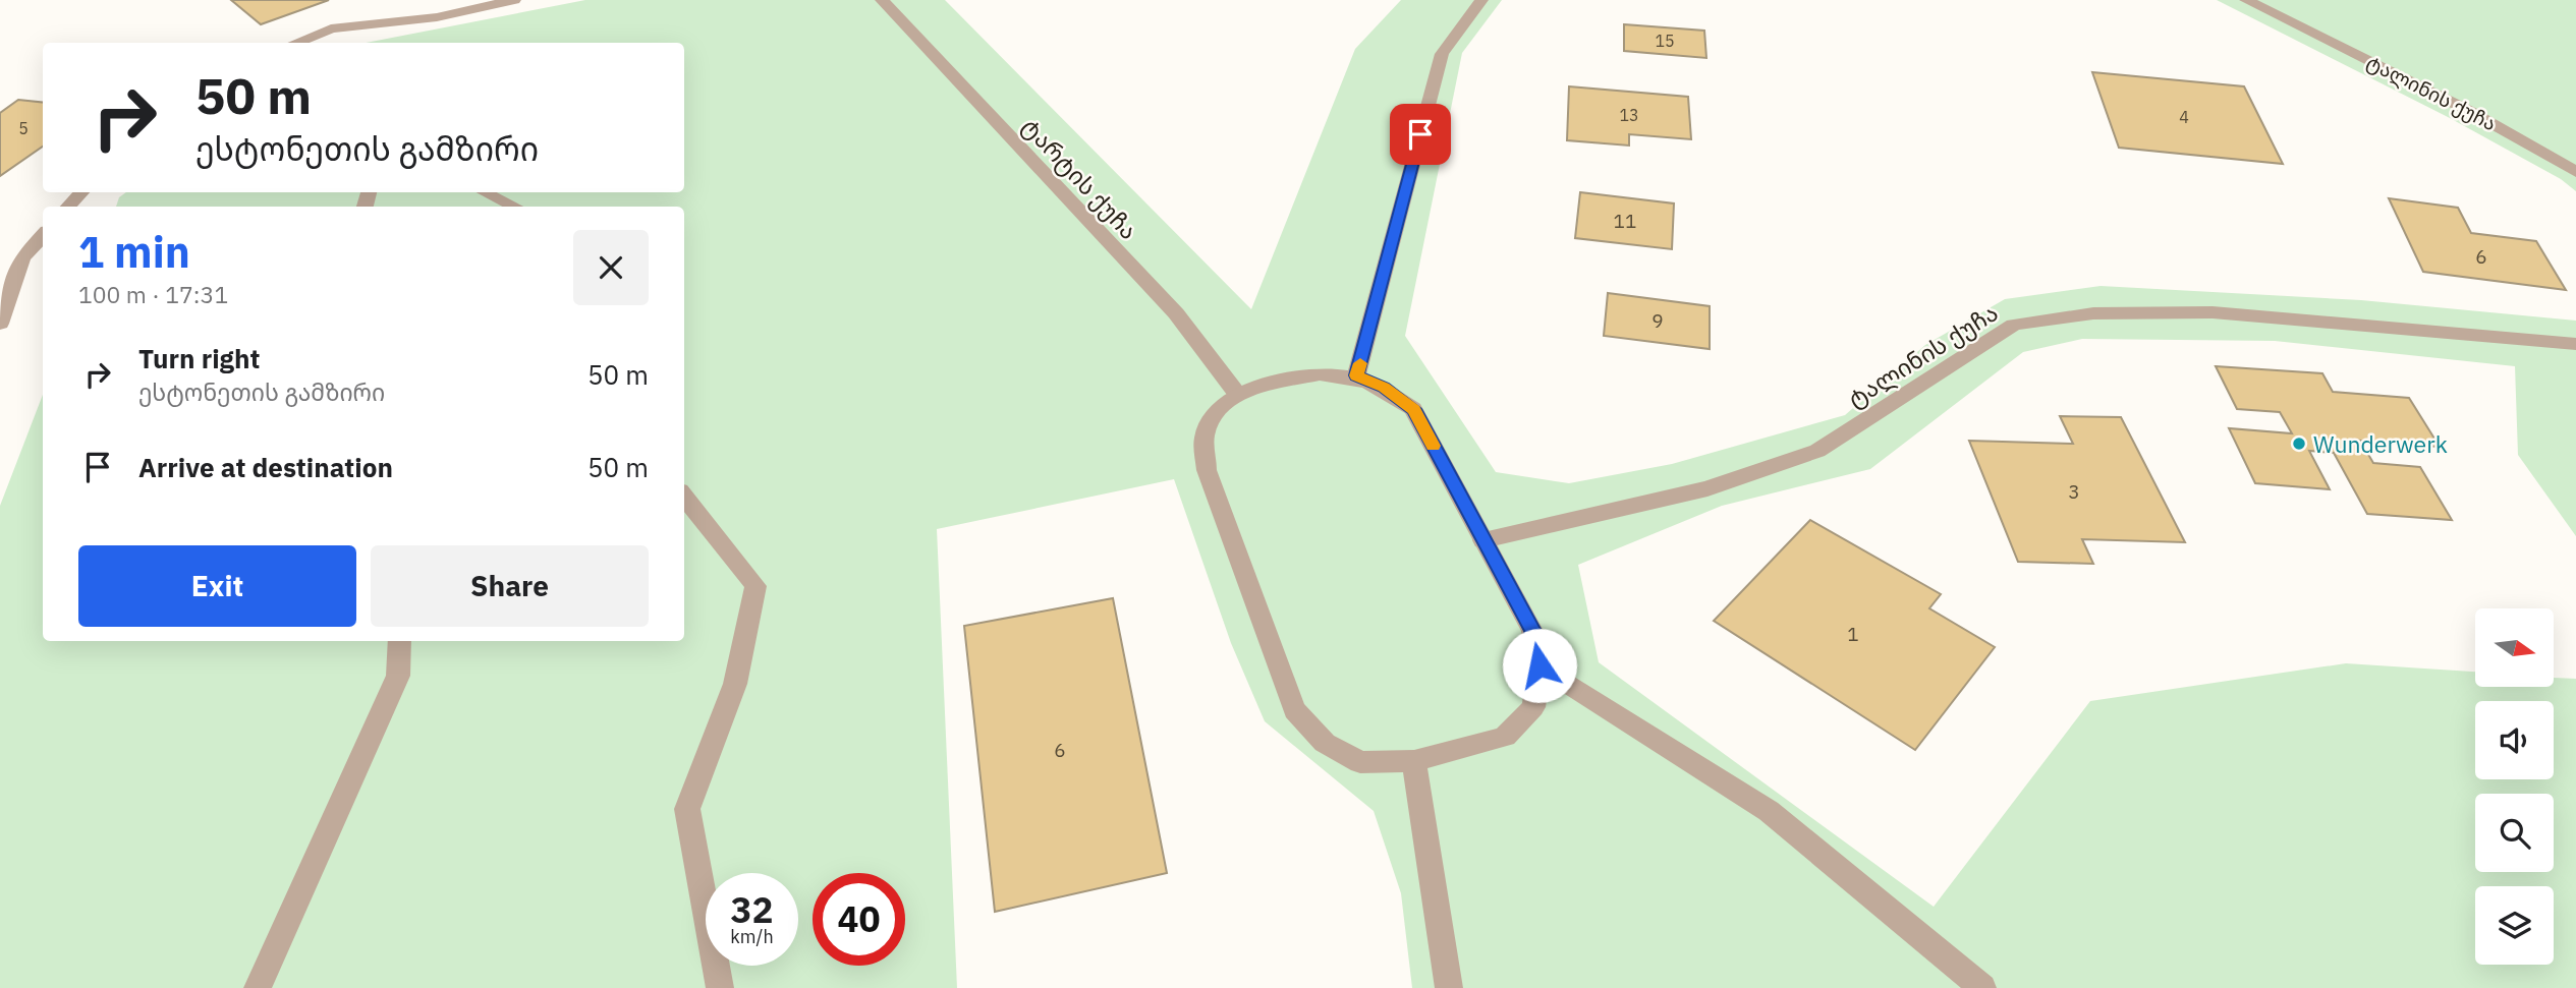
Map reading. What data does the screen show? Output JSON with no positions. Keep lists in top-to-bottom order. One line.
{"streets":{"street":["ტალინის ქუჩა","ტარტის ქუჩა"]},"places":["Wunderwerk"],"house_numbers":["15","13","4","5","11","6","9","3","1","6"],"north":"right","page":{"turn":["50 m","ესტონეთის გამზირი"],"heading":["1 min","100 m · 17:31"],"list":[{"name":"Turn right","note":"ესტონეთის გამზირი","value":"50 m"},{"name":"Arrive at destination","value":"50 m"}],"buttons":["Exit","Share"],"speed":"32 km/h","limit":"40"}}
